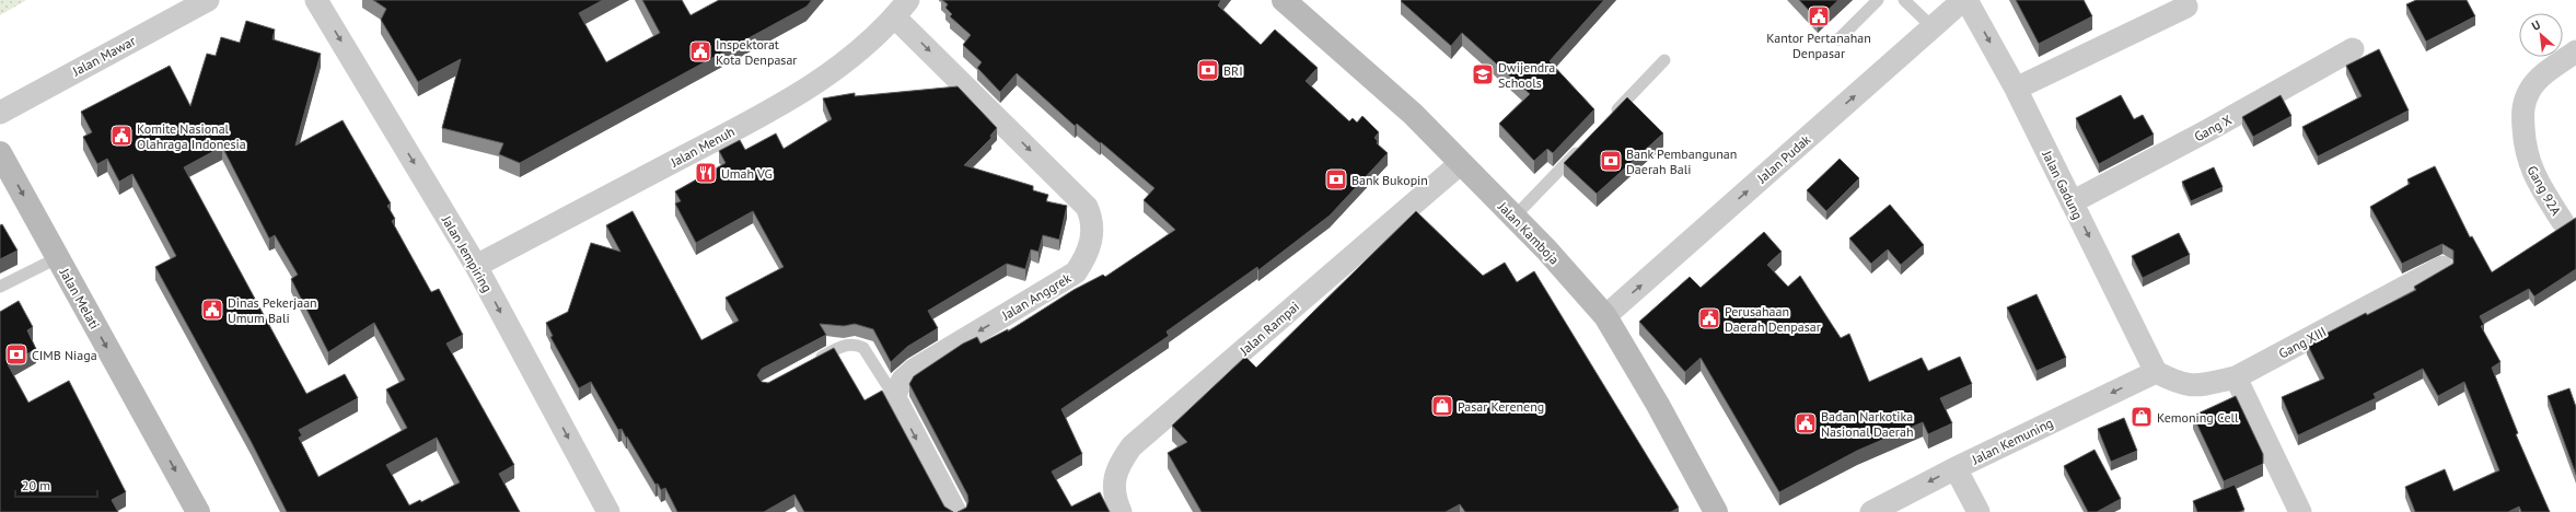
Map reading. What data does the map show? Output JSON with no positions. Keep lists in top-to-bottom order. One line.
{"streets":{"street":["Jalan Mawar","Gang X","Jalan Menuh","Jalan Pudak","Jalan Gadung","Gang 92A","Jalan Kamboja","Jalan Jempiring","Jalan Anggrek","Jalan Melati","Jalan Rampai","Gang XIII","Jalan Kemuning"]},"crossings":[["Gang X","Jalan Gadung"],["Jalan Menuh","Jalan Jempiring"],["Jalan Menuh","Jalan Anggrek"],["Jalan Pudak","Jalan Gadung"],["Jalan Pudak","Jalan Kamboja"],["Jalan Gadung","Gang XIII"],["Jalan Gadung","Jalan Kemuning"],["Jalan Kamboja","Jalan Rampai"],["Gang XIII","Jalan Kemuning"]],"one_way":["Jalan Pudak","Jalan Gadung","Jalan Jempiring","Jalan Melati","Jalan Kemuning"],"places":{"public building":["Kantor Pertanahan Denpasar","Inspektorat Kota Denpasar","Komite Nasional Olahraga Indonesia","Dinas Pekerjaan Umum Bali","Perusahaan Daerah Denpasar","Badan Narkotika Nasional Daerah"],"bank":["BRI","Bank Pembangunan Daerah Bali","Bank Bukopin","CIMB Niaga"],"school or university":["Dwijendra Schools"],"restaurant":["Umah VG"],"shop":["Pasar Kereneng","Kemoning Cell"]},"scale_bar":"20 m","north":"top left"}
